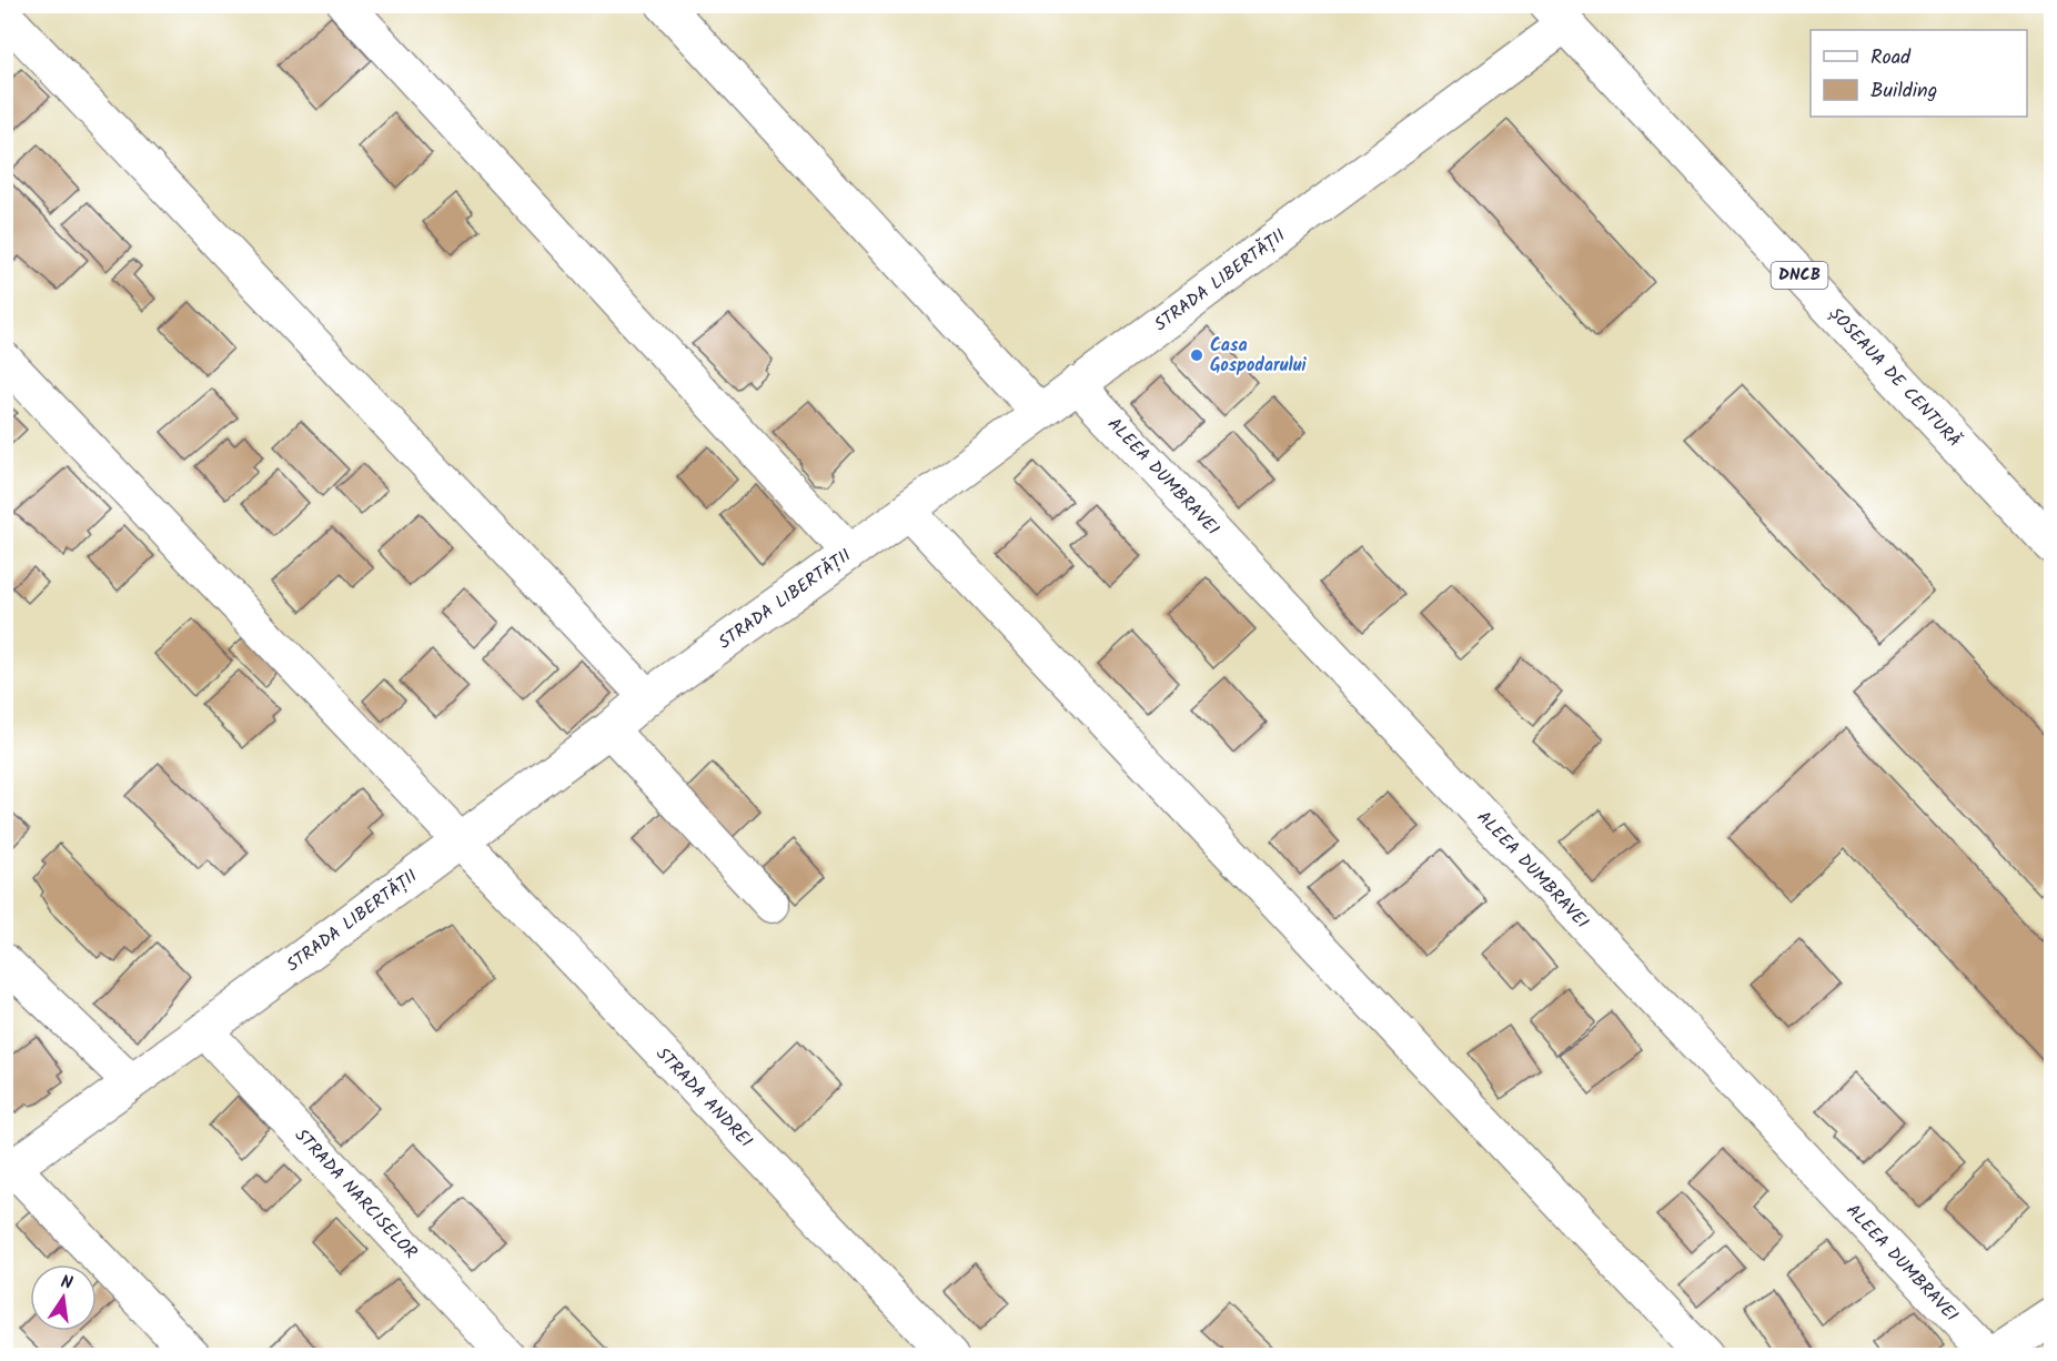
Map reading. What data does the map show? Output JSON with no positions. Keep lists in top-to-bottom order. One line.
{"streets":{"main road":["DNCB","ȘOSEAUA DE CENTURĂ"],"street":["STRADA LIBERTĂȚII","ALEEA DUMBRAVEI","STRADA ANDREI","STRADA NARCISELOR"]},"crossings":[["STRADA LIBERTĂȚII","ȘOSEAUA DE CENTURĂ"],["STRADA LIBERTĂȚII","ALEEA DUMBRAVEI"],["STRADA LIBERTĂȚII","STRADA ANDREI"],["STRADA LIBERTĂȚII","STRADA NARCISELOR"]],"places":["Casa Gospodarului"],"legend":["Road","Building"],"north":"top"}
